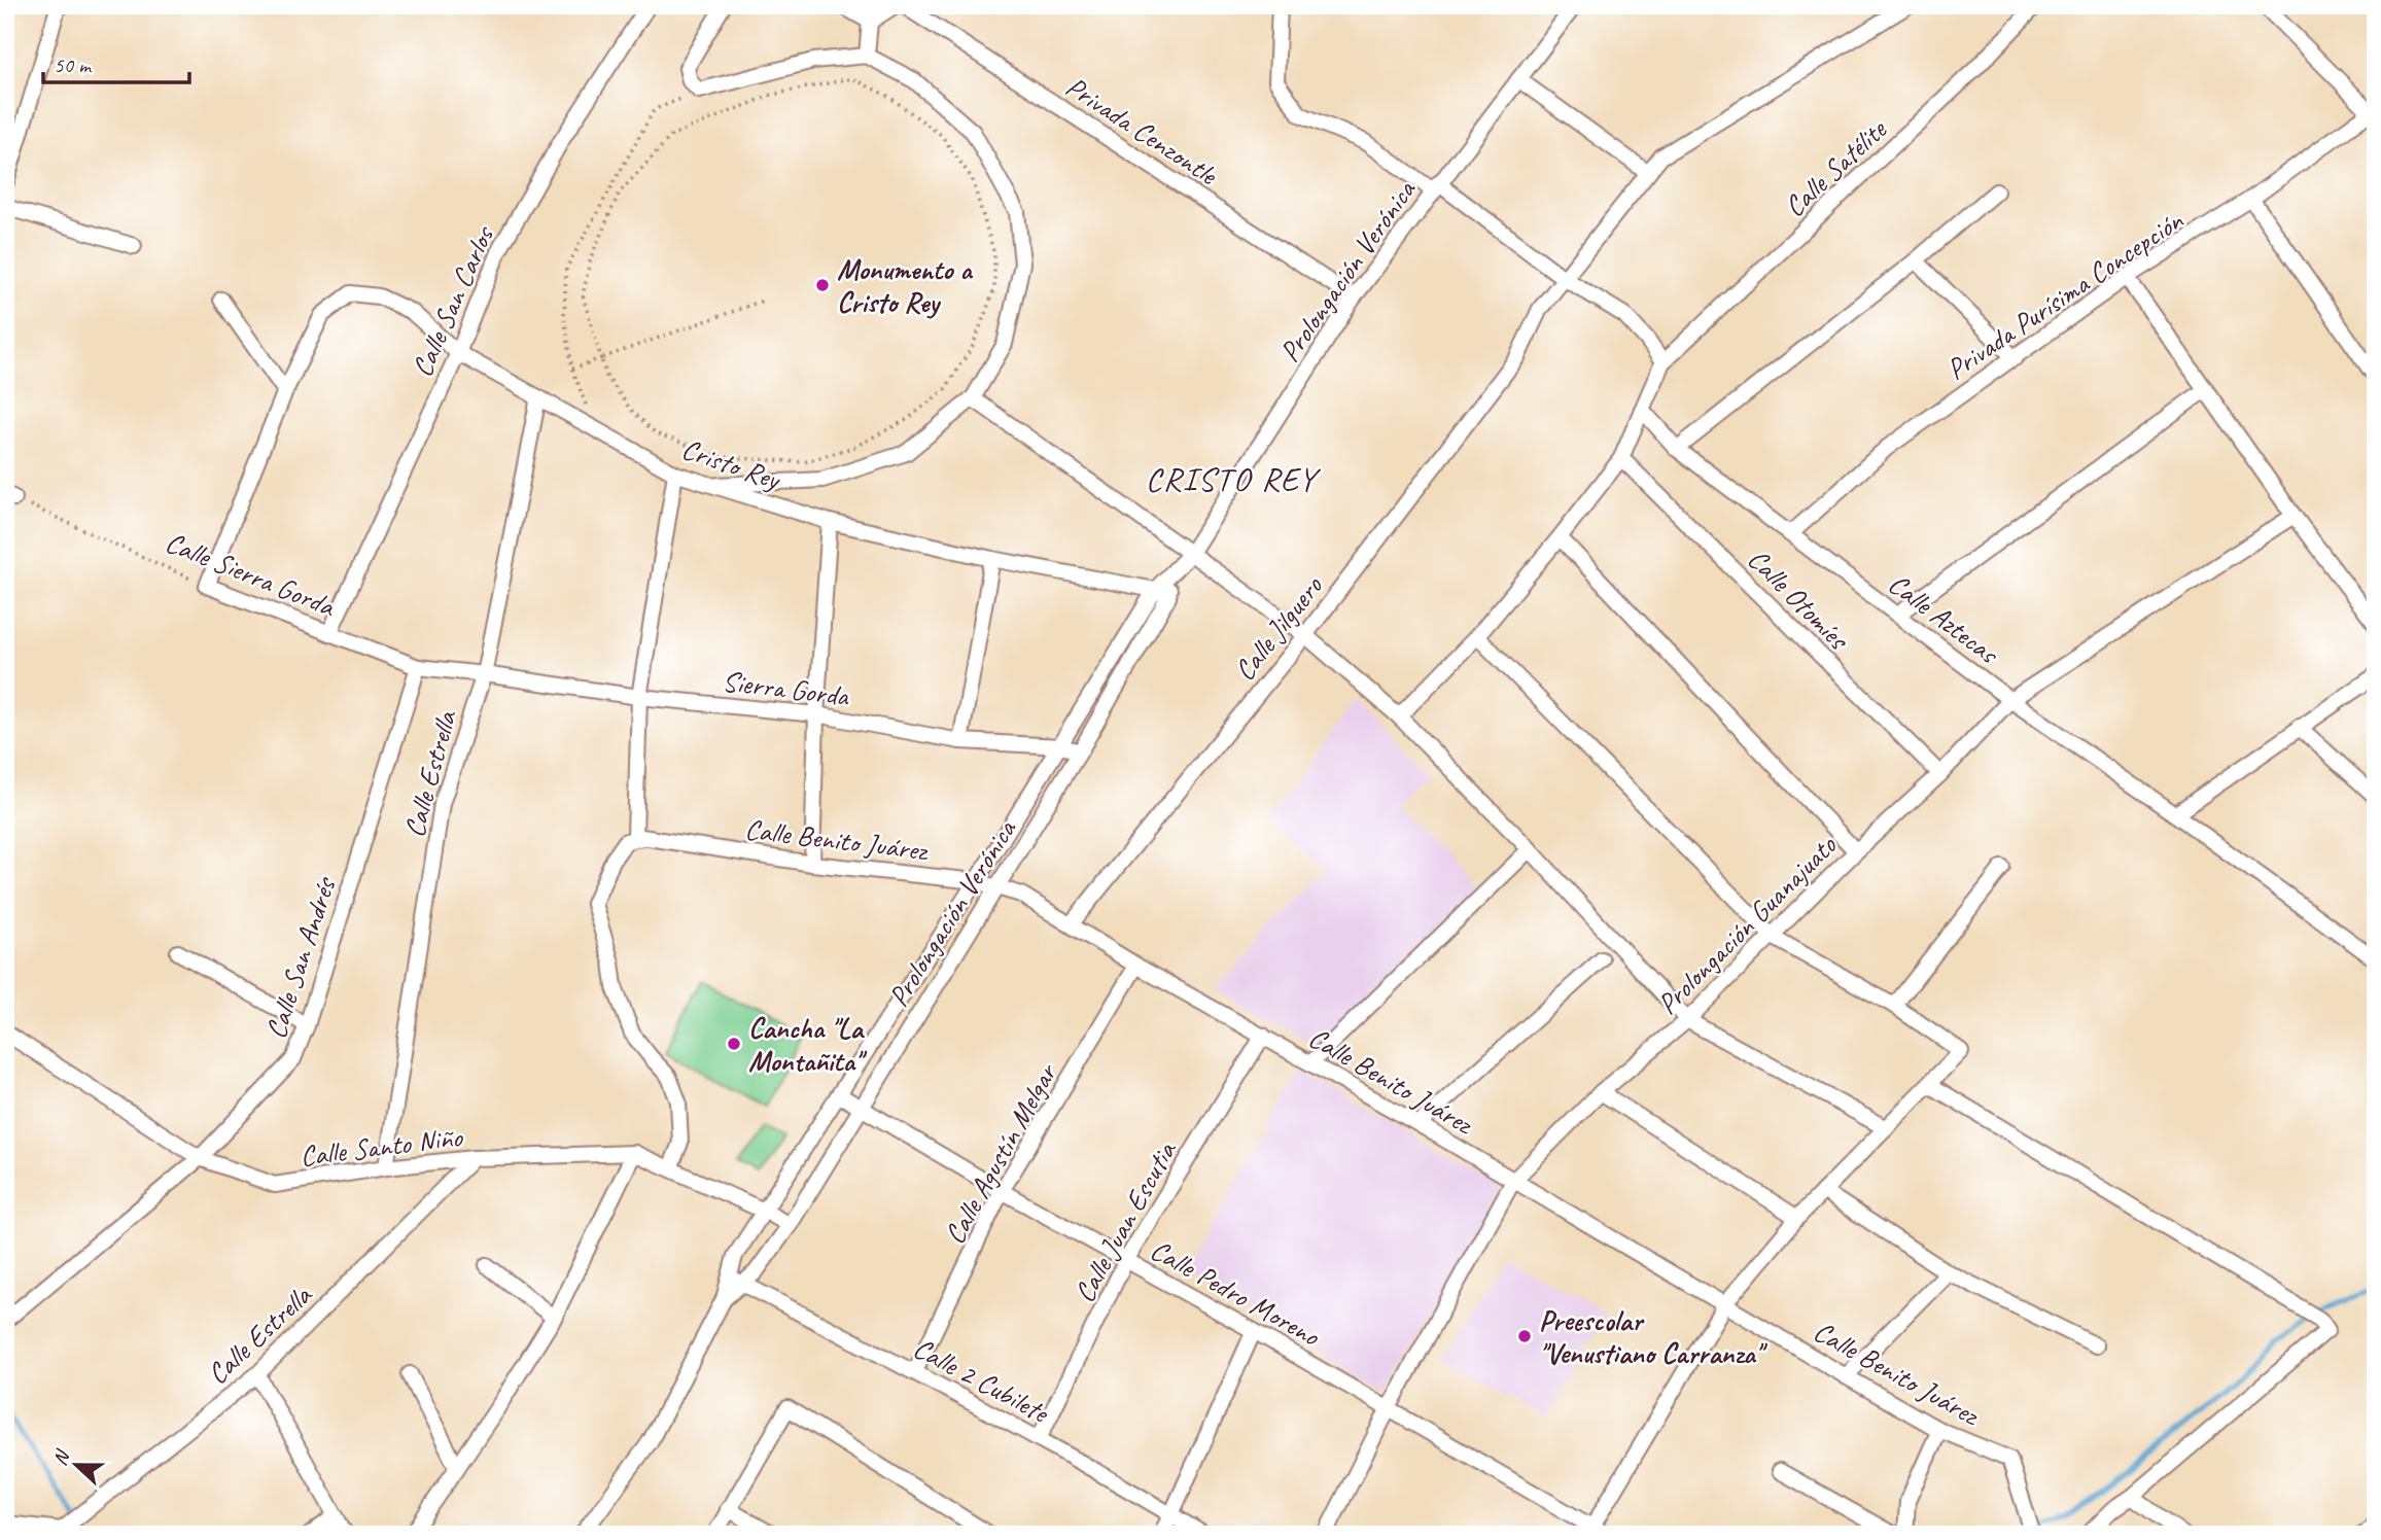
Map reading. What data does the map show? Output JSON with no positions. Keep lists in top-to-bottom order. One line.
{"streets":{"street":["Privada Cenzontle","Calle Satélite","Prolongación Verónica","Privada Purísima Concepción","Calle San Carlos","Cristo Rey","Calle Sierra Gorda","Calle Otomíes","Calle Aztecas","Calle Jilguero","Sierra Gorda","Calle Estrella","Calle Benito Juárez","Prolongación Guanajuato","Calle San Andrés","Calle Santo Niño","Calle Agustín Melgar","Calle Juan Escutia","Calle Pedro Moreno","Calle 2 Cubilete"]},"crossings":[["Privada Cenzontle","Prolongación Verónica"],["Prolongación Verónica","Cristo Rey"],["Prolongación Verónica","Sierra Gorda"],["Prolongación Verónica","Calle Benito Juárez"],["Prolongación Verónica","Calle Santo Niño"],["Prolongación Verónica","Calle Pedro Moreno"],["Prolongación Verónica","Calle 2 Cubilete"],["Privada Purísima Concepción","Calle Aztecas"],["Calle San Carlos","Cristo Rey"],["Calle San Carlos","Calle Sierra Gorda"],["Cristo Rey","Calle Estrella"],["Calle Sierra Gorda","Sierra Gorda"],["Calle Sierra Gorda","Calle Estrella"],["Calle Sierra Gorda","Calle San Andrés"],["Calle Otomíes","Prolongación Guanajuato"],["Calle Aztecas","Prolongación Guanajuato"],["Calle Jilguero","Calle Benito Juárez"],["Sierra Gorda","Calle Estrella"],["Calle Estrella","Calle Santo Niño"],["Calle Benito Juárez","Prolongación Guanajuato"],["Calle Benito Juárez","Calle Agustín Melgar"],["Calle Benito Juárez","Calle Juan Escutia"],["Prolongación Guanajuato","Calle Pedro Moreno"],["Calle San Andrés","Calle Santo Niño"],["Calle Agustín Melgar","Calle Pedro Moreno"],["Calle Agustín Melgar","Calle 2 Cubilete"],["Calle Juan Escutia","Calle Pedro Moreno"],["Calle Juan Escutia","Calle 2 Cubilete"]],"districts":["CRISTO REY"],"places":["Monumento a Cristo Rey","Cancha \"La Montañita\"","Preescolar \"Venustiano Carranza\""],"scale_bar":"50 m","north":"left"}
